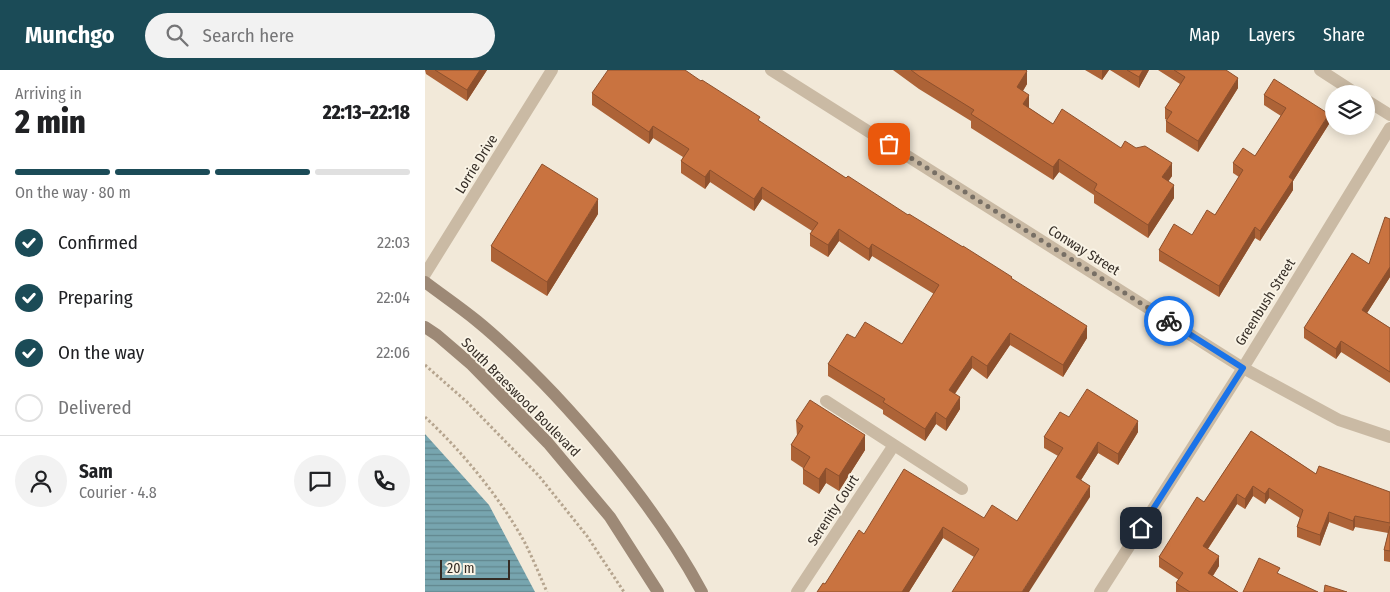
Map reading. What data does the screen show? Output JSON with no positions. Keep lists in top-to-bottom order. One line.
{"streets":{"main road":["South Braeswood Boulevard"],"street":["Lorrie Drive","Conway Street","Greenbush Street","Serenity Court"]},"crossings":[["Conway Street","Greenbush Street"]],"scale_bar":"20 m","page":{"header":"Munchgo","search":"Search here","nav":["Map","Layers","Share"],"heading":["2 min","Arriving in","22:13–22:18"],"panel":["Sam","Courier · 4.8"],"bar":"On the way · 80 m","list":[["Confirmed","22:03"],["Preparing","22:04"],["On the way","22:06"],"Delivered"],"scale":"20 m"}}
